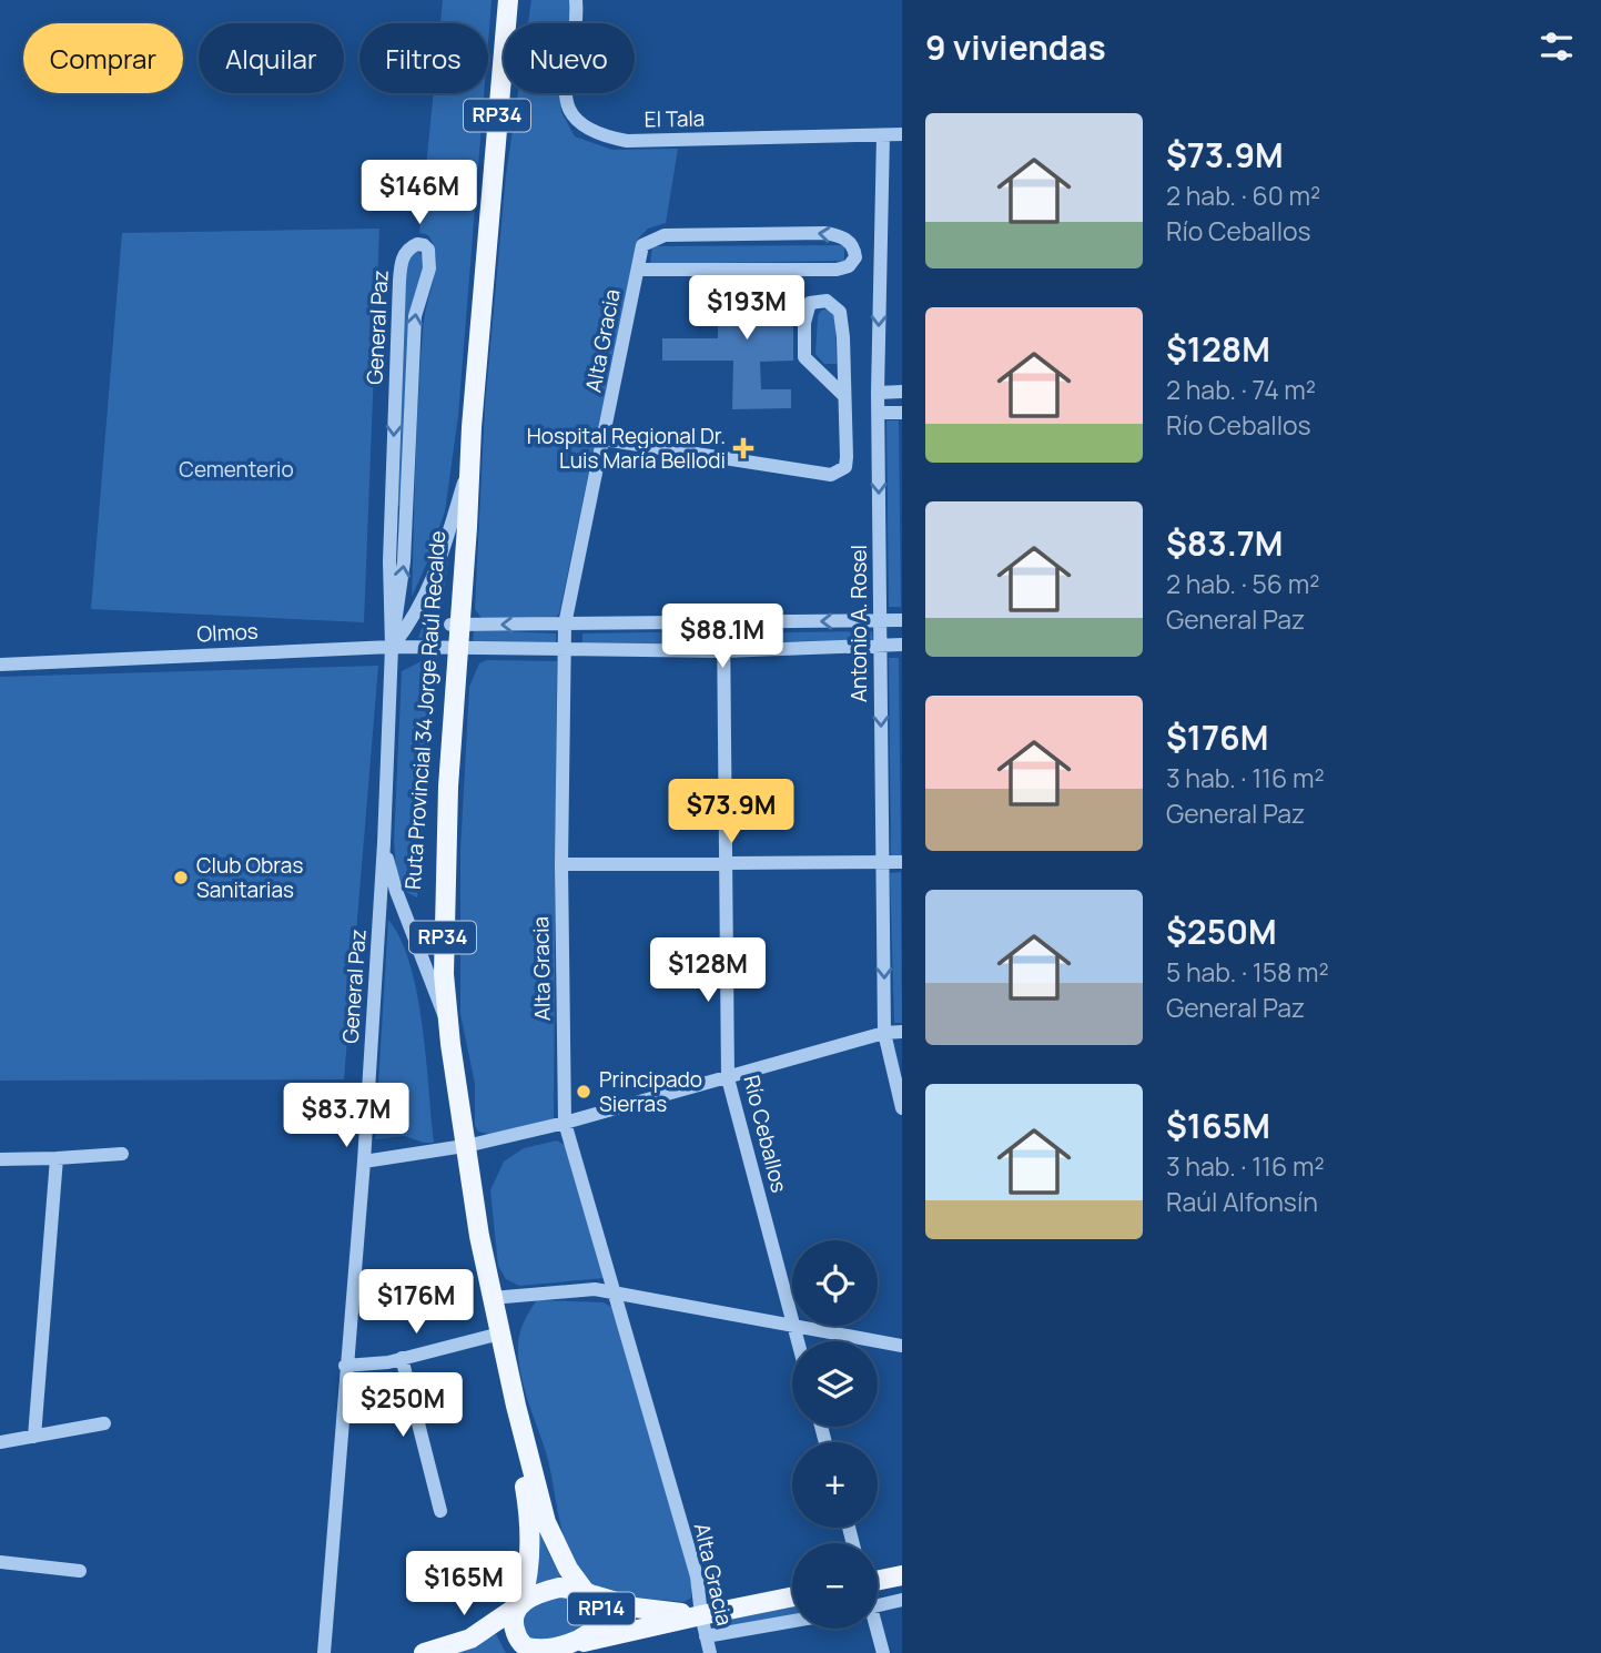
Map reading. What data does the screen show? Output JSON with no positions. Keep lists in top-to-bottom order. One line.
{"streets":{"main road":["RP34","Ruta Provincial 34 Jorge Raúl Recalde","RP14"],"street":["El Tala","General Paz","Alta Gracia","Antonio A. Rosel","Olmos","Río Ceballos"]},"crossings":[["El Tala","Antonio A. Rosel"],["General Paz","Olmos"],["Alta Gracia","Olmos"],["Alta Gracia","RP14"],["Antonio A. Rosel","Olmos"],["Olmos","Ruta Provincial 34 Jorge Raúl Recalde"],["Olmos","Río Ceballos"],["Ruta Provincial 34 Jorge Raúl Recalde","RP14"]],"one_way":["Antonio A. Rosel"],"parks":["Cementerio"],"places":{"health":["Hospital Regional Dr. Luis María Bellodi"],"other":["Club Obras Sanitarias","Principado Sierras"]},"page":{"heading":"9 viviendas","chip":["Comprar","Alquilar","Filtros","Nuevo"],"list":[{"name":"$73.9M","note":"2 hab. · 60 m² · Río Ceballos"},{"name":"$128M","note":"2 hab. · 74 m² · Río Ceballos"},{"name":"$83.7M","note":"2 hab. · 56 m² · General Paz"},{"name":"$176M","note":"3 hab. · 116 m² · General Paz"},{"name":"$250M","note":"5 hab. · 158 m² · General Paz"},{"name":"$165M","note":"3 hab. · 116 m² · Raúl Alfonsín"}],"price":["$146M","$193M","$88.1M","$73.9M","$128M","$83.7M","$176M","$250M","$165M"],"map_buttons":["+","−"]}}
